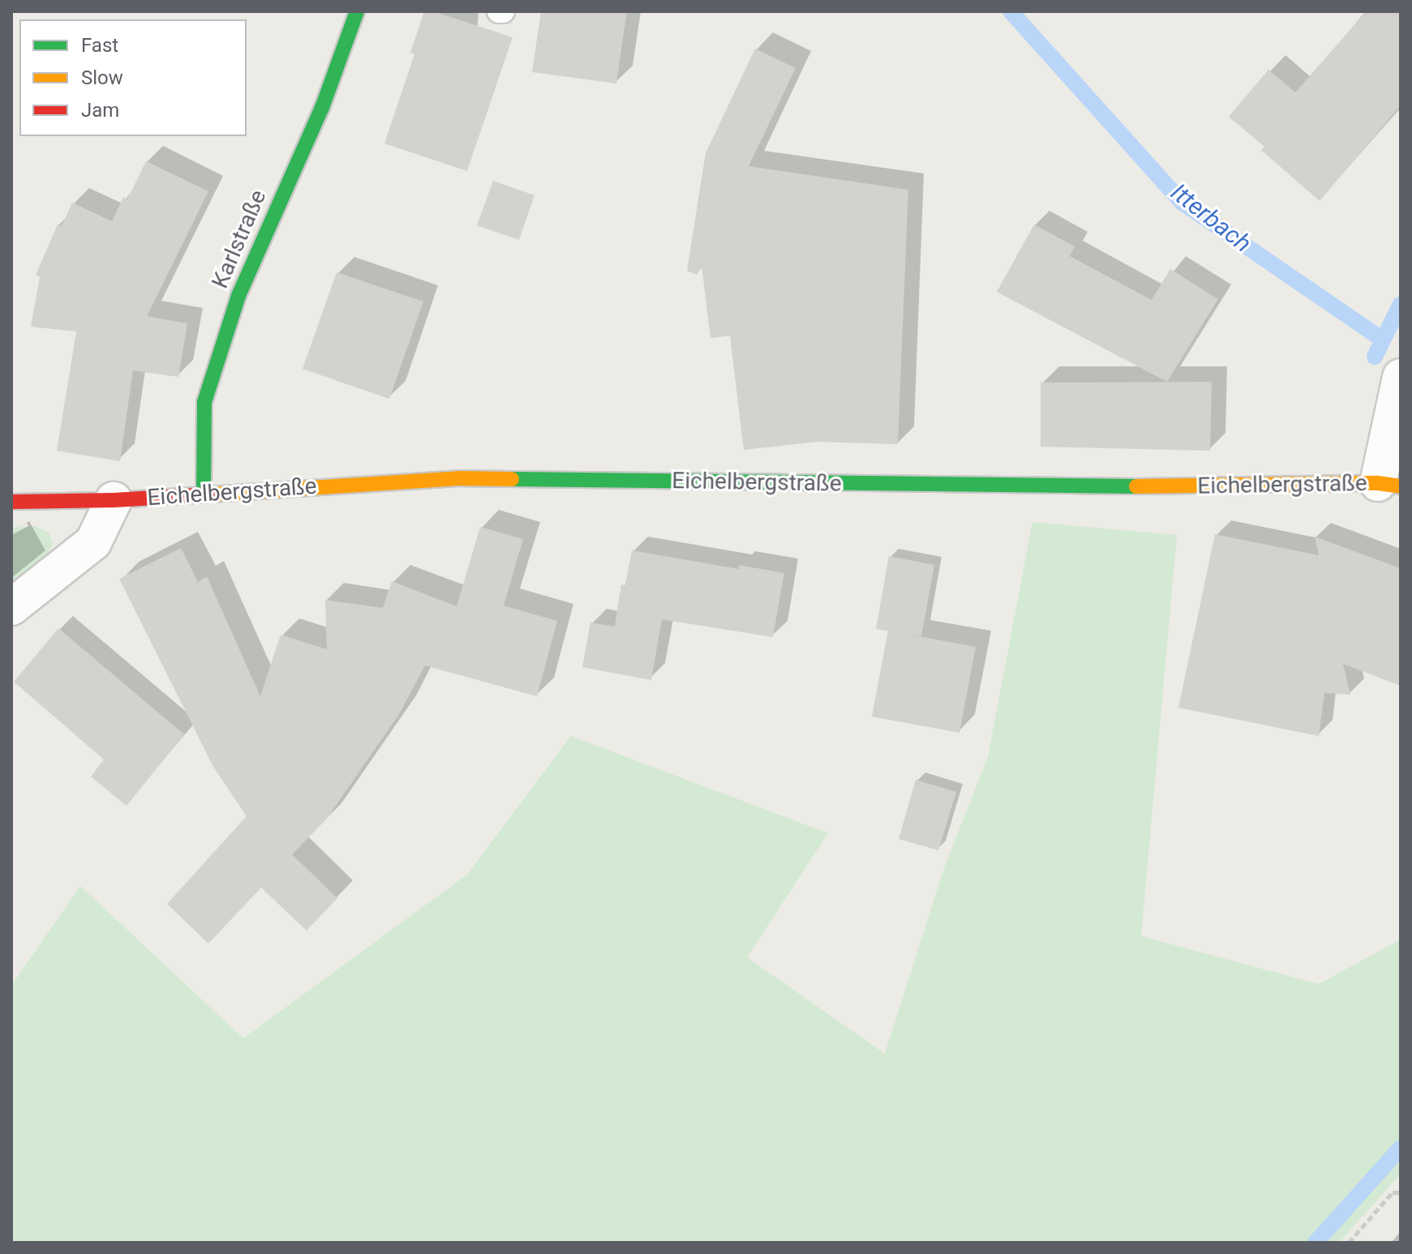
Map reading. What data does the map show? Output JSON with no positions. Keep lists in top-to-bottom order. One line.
{"streets":{"street":["Karlstraße","Eichelbergstraße"]},"crossings":[["Karlstraße","Eichelbergstraße"]],"water":["Itterbach"],"legend":["Fast","Slow","Jam"]}
